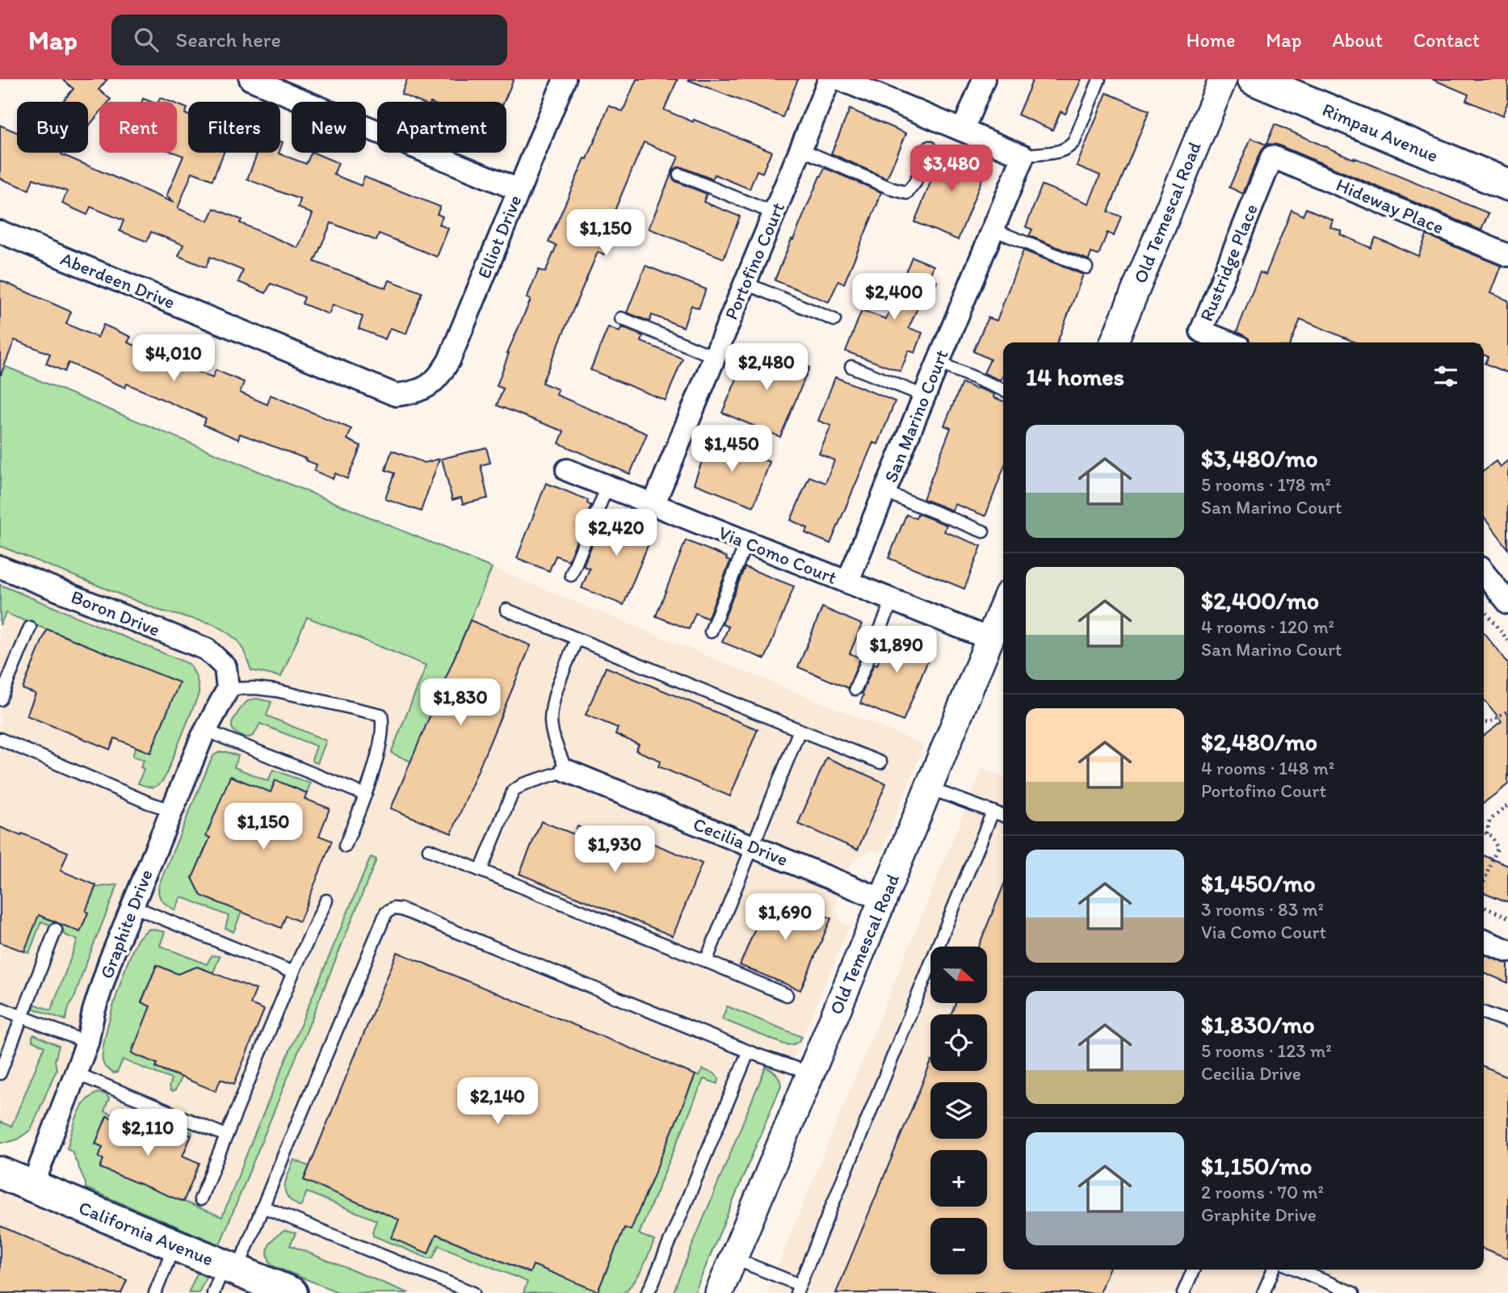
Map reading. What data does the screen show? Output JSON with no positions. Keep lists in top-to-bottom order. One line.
{"streets":{"main road":["Rimpau Avenue","California Avenue"],"street":["Hideway Place","Old Temescal Road","Elliot Drive","Portofino Court","Rustridge Place","Aberdeen Drive","San Marino Court","Via Como Court","Boron Drive","Cecilia Drive","Graphite Drive"]},"crossings":[["Hideway Place","Rustridge Place"],["Old Temescal Road","Via Como Court"],["Old Temescal Road","Cecilia Drive"],["Elliot Drive","Aberdeen Drive"],["Portofino Court","Via Como Court"],["San Marino Court","Via Como Court"],["Boron Drive","Graphite Drive"],["Graphite Drive","California Avenue"]],"north":"right","page":{"header":"Map","search":"Search here","nav":["Home","Map","About","Contact"],"chip":["Buy","Rent","Filters","New","Apartment"],"price":["$3,480","$1,150","$2,400","$4,010","$2,480","$1,450","$2,420","$1,890","$1,830","$1,150","$1,930","$1,690","$2,140","$2,110"],"heading":"14 homes","list":[{"name":"$3,480/mo","note":"5 rooms · 178 m² · San Marino Court"},{"name":"$2,400/mo","note":"4 rooms · 120 m² · San Marino Court"},{"name":"$2,480/mo","note":"4 rooms · 148 m² · Portofino Court"},{"name":"$1,450/mo","note":"3 rooms · 83 m² · Via Como Court"},{"name":"$1,830/mo","note":"5 rooms · 123 m² · Cecilia Drive"},{"name":"$1,150/mo","note":"2 rooms · 70 m² · Graphite Drive"}],"map_buttons":["+","−"]}}
